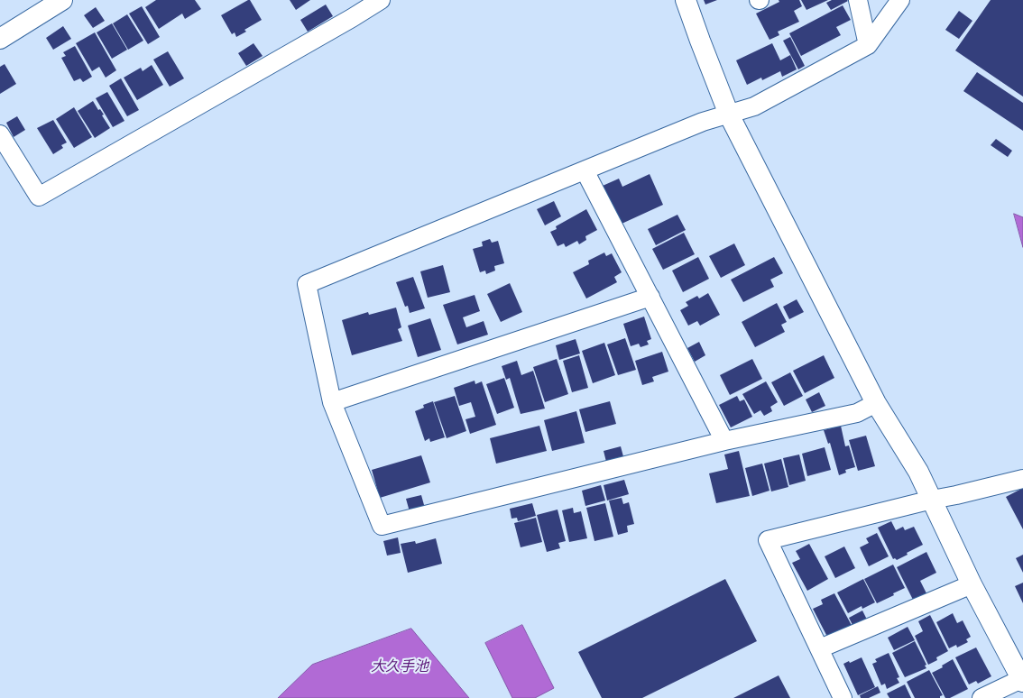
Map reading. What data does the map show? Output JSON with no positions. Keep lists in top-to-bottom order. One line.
{"water":["大久手池"]}
